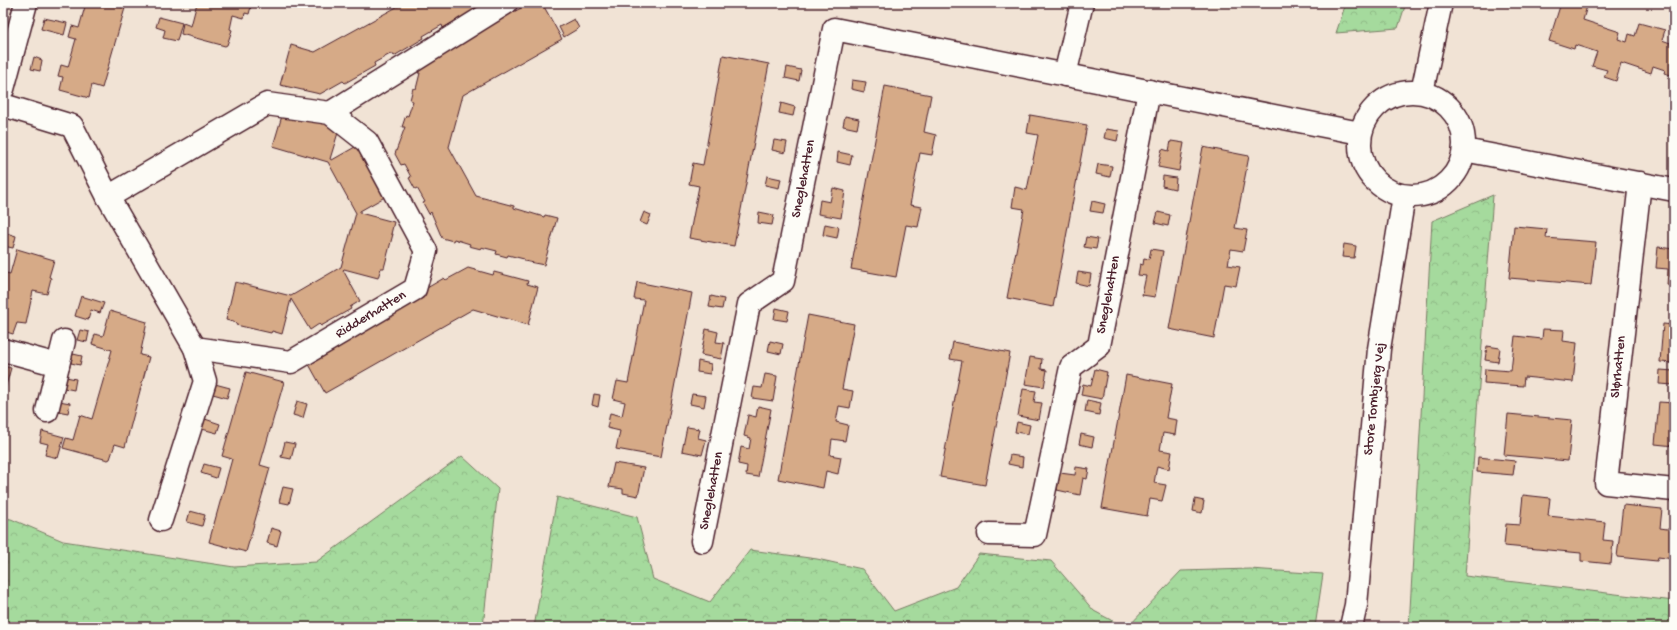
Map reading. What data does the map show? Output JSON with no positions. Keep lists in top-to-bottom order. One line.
{"streets":{"street":["Sneglehatten","Ridderhatten","Slørhatten","Store Tornbjerg Vej"]},"crossings":[["Sneglehatten","Store Tornbjerg Vej"]]}
